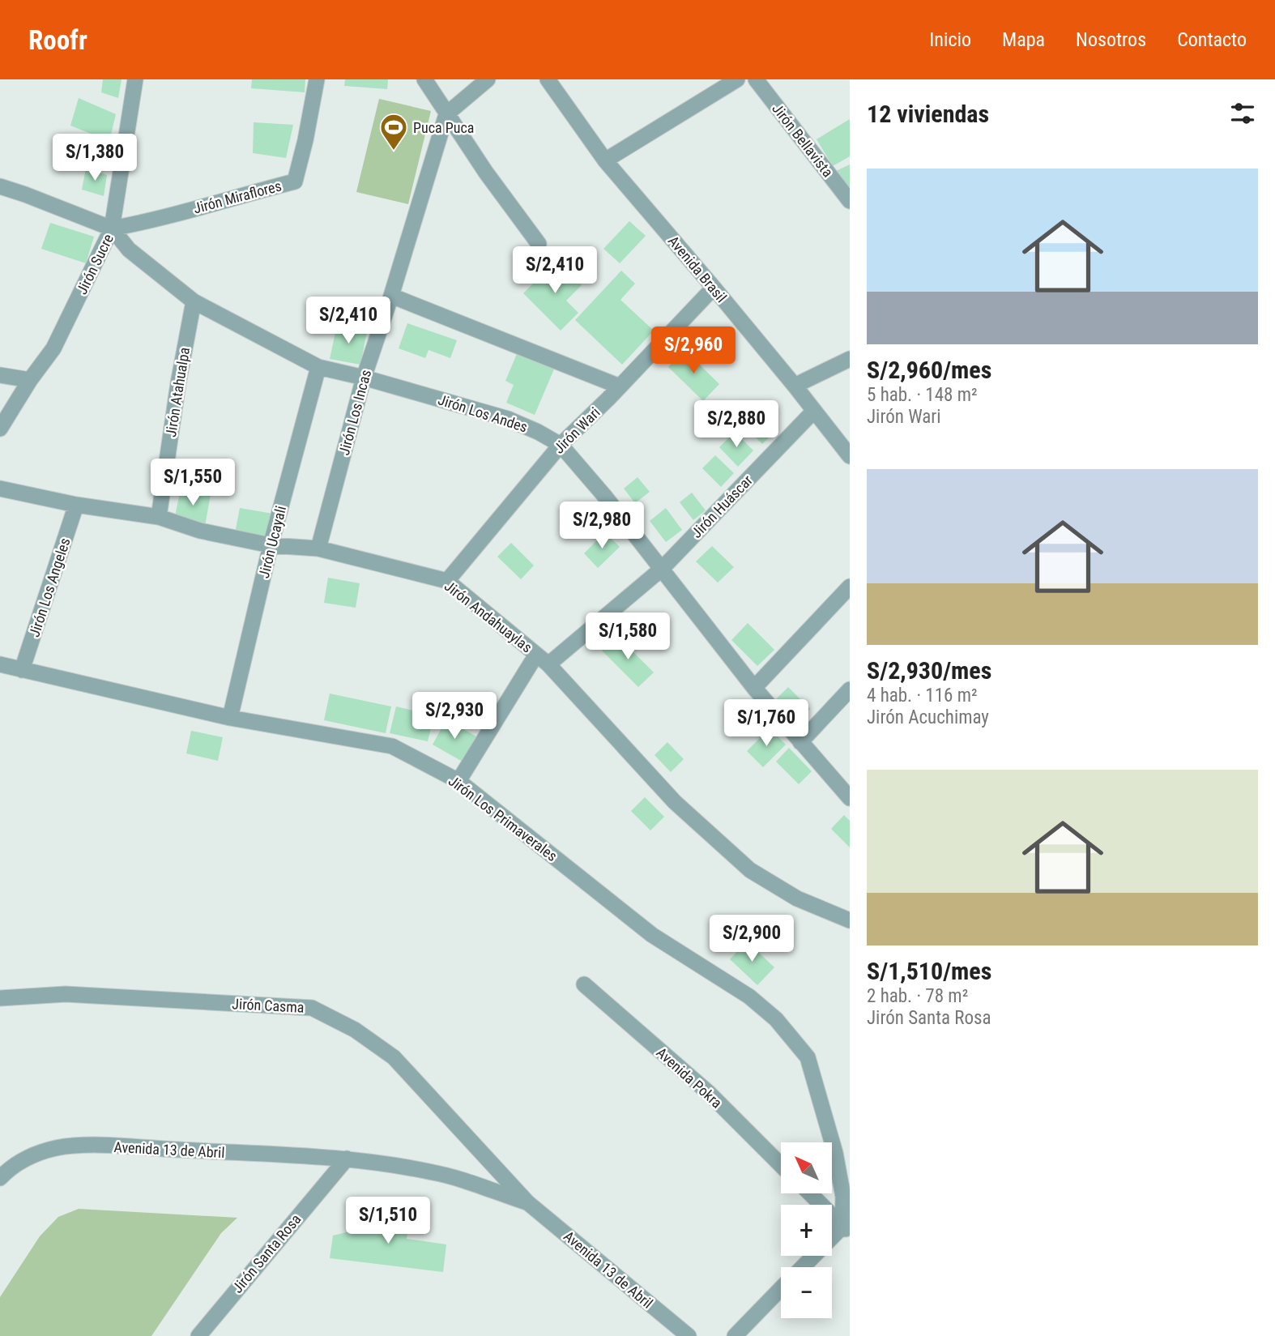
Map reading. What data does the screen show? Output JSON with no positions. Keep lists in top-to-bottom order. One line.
{"streets":{"street":["Jirón Bellavista","Jirón Miraflores","Jirón Sucre","Avenida Brasil","Jirón Atahualpa","Jirón Los Incas","Jirón Los Andes","Jirón Wari","Jirón Huáscar","Jirón Ucayali","Jirón Los Angeles","Jirón Andahuaylas","Jirón Los Primaverales","Jirón Casma","Avenida Pokra","Avenida 13 de Abril","Jirón Santa Rosa"]},"crossings":[["Jirón Miraflores","Jirón Sucre"],["Jirón Miraflores","Jirón Los Andes"],["Jirón Sucre","Jirón Los Andes"],["Avenida Brasil","Jirón Wari"],["Avenida Brasil","Jirón Huáscar"],["Jirón Atahualpa","Jirón Los Andes"],["Jirón Atahualpa","Jirón Andahuaylas"],["Jirón Los Incas","Jirón Los Andes"],["Jirón Los Incas","Jirón Andahuaylas"],["Jirón Los Andes","Jirón Wari"],["Jirón Los Andes","Jirón Huáscar"],["Jirón Los Andes","Jirón Ucayali"],["Jirón Wari","Jirón Andahuaylas"],["Jirón Huáscar","Jirón Andahuaylas"],["Jirón Ucayali","Jirón Andahuaylas"],["Jirón Ucayali","Jirón Los Primaverales"],["Jirón Los Angeles","Jirón Andahuaylas"],["Jirón Los Angeles","Jirón Los Primaverales"],["Jirón Casma","Avenida 13 de Abril"],["Avenida 13 de Abril","Jirón Santa Rosa"]],"places":{"sports":["Puca Puca"]},"north":"top left","page":{"header":"Roofr","nav":["Inicio","Mapa","Nosotros","Contacto"],"heading":"12 viviendas","price":["S/1,380","S/2,410","S/2,410","S/2,960","S/2,880","S/1,550","S/2,980","S/1,580","S/2,930","S/1,760","S/2,900","S/1,510"],"list":[{"name":"S/2,960/mes","note":"5 hab. · 148 m² · Jirón Wari"},{"name":"S/2,930/mes","note":"4 hab. · 116 m² · Jirón Acuchimay"},{"name":"S/1,510/mes","note":"2 hab. · 78 m² · Jirón Santa Rosa"}],"map_buttons":["+","−"]}}
